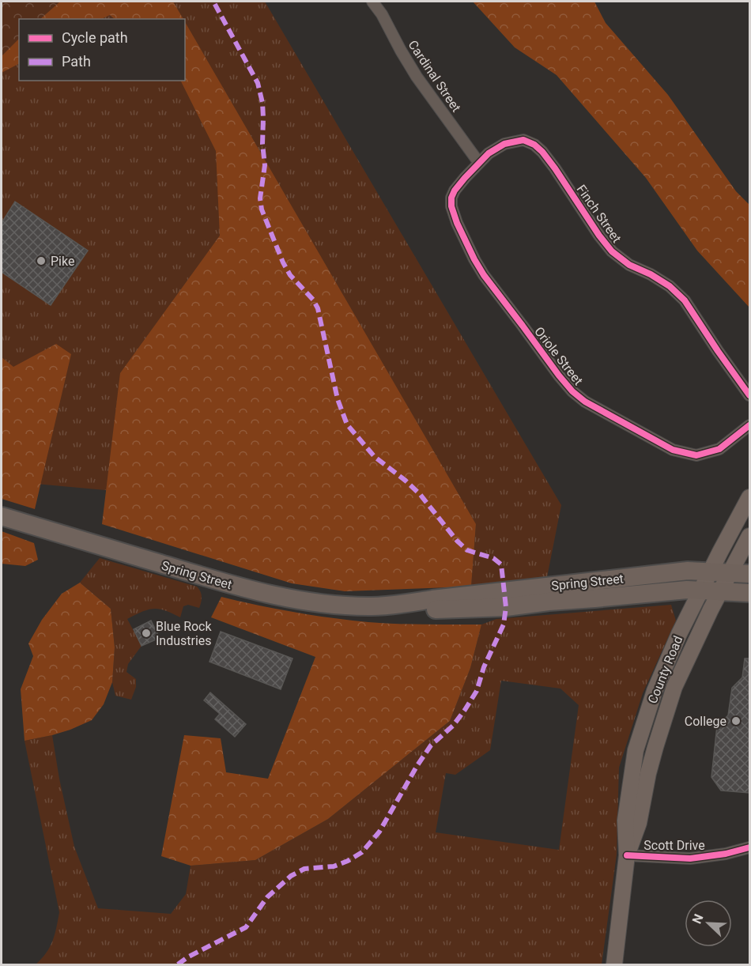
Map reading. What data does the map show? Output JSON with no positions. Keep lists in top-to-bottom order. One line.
{"streets":{"main road":["Spring Street","County Road"],"street":["Cardinal Street","Finch Street","Oriole Street","Scott Drive"]},"crossings":[["Cardinal Street","Finch Street"],["Cardinal Street","Oriole Street"],["Finch Street","Oriole Street"],["Spring Street","County Road"],["County Road","Scott Drive"]],"places":["Pike","Blue Rock Industries","College"],"legend":["Cycle path","Path"],"north":"top left"}
